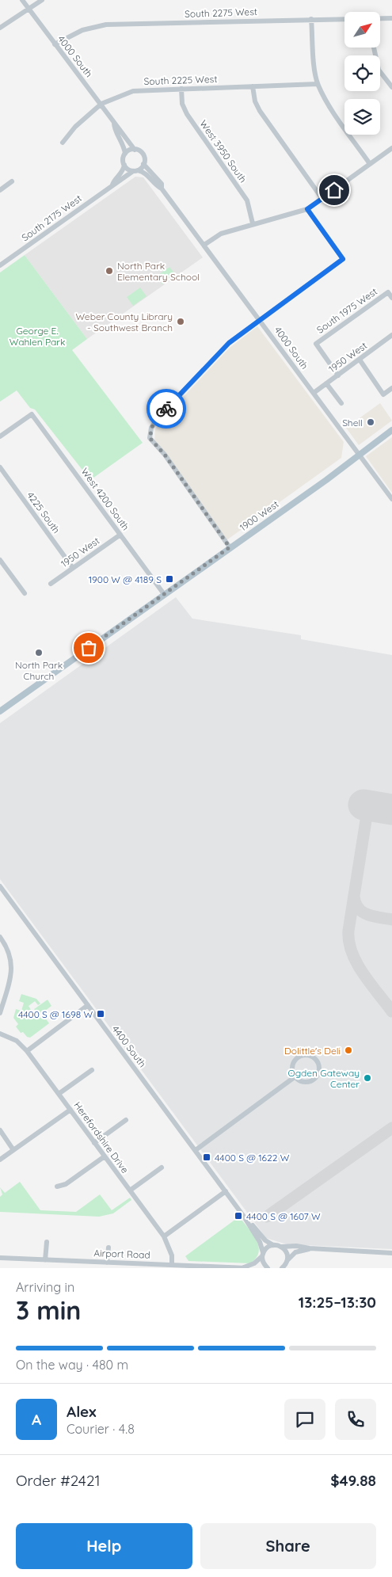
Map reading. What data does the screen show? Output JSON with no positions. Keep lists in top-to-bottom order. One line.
{"streets":{"main road":["1900 West"],"street":["South 2275 West","4000 South","South 2225 West","West 3950 South","South 2175 West","South 1975 West","1950 West","West 4200 South","4225 South","4400 South","Herefordshire Drive","Airport Road"]},"crossings":[["South 2275 West","4000 South"],["4000 South","South 2225 West"],["4000 South","South 2175 West"],["4000 South","1950 West"],["4000 South","1900 West"],["South 2225 West","West 3950 South"],["South 1975 West","1950 West"],["1950 West","West 4200 South"],["1950 West","4225 South"],["West 4200 South","1900 West"],["4400 South","Airport Road"],["Herefordshire Drive","Airport Road"]],"parks":["George E. Wahlen Park"],"places":{"other":["North Park Elementary School","Weber County Library - Southwest Branch","Shell","North Park Church","Dolittle's Deli","Ogden Gateway Center"],"transit":["1900 W @ 4189 S","4400 S @ 1698 W","4400 S @ 1622 W","4400 S @ 1607 W"]},"north":"top right","page":{"heading":["3 min","Arriving in","13:25–13:30"],"panel":["Alex","Courier · 4.8","Order #2421","$49.88"],"bar":"On the way · 480 m","round":"A","buttons":["Help","Share"]}}
